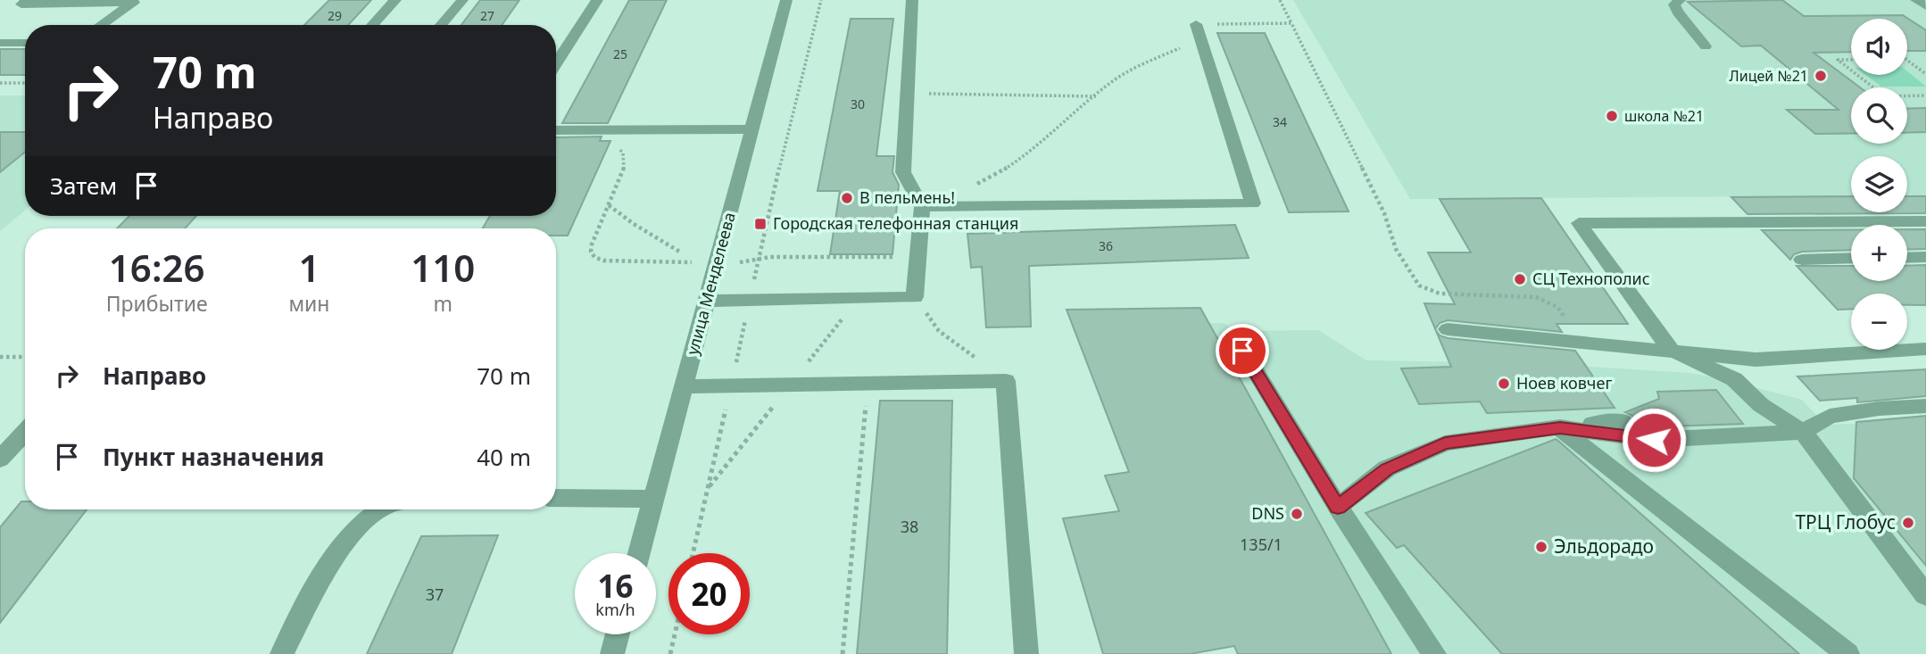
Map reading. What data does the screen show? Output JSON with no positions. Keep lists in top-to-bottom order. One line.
{"streets":{"street":["улица Менделеева"]},"places":{"other":["Лицей №21","школа №21","В пельмень!","СЦ Технополис","Ноев ковчег","DNS","ТРЦ Глобус","Эльдорадо"],"transit":["Городская телефонная станция"]},"house_numbers":["29","27","25","30","34","36","38","135/1","37"],"page":{"map_buttons":["+","−"],"turn":["70 m","Направо"],"then":"Затем","eta":["16:26","Прибытие","1","мин","110","m"],"list":[{"name":"Направо","value":"70 m"},{"name":"Пункт назначения","value":"40 m"}],"speed":"16 km/h","limit":"20"}}
